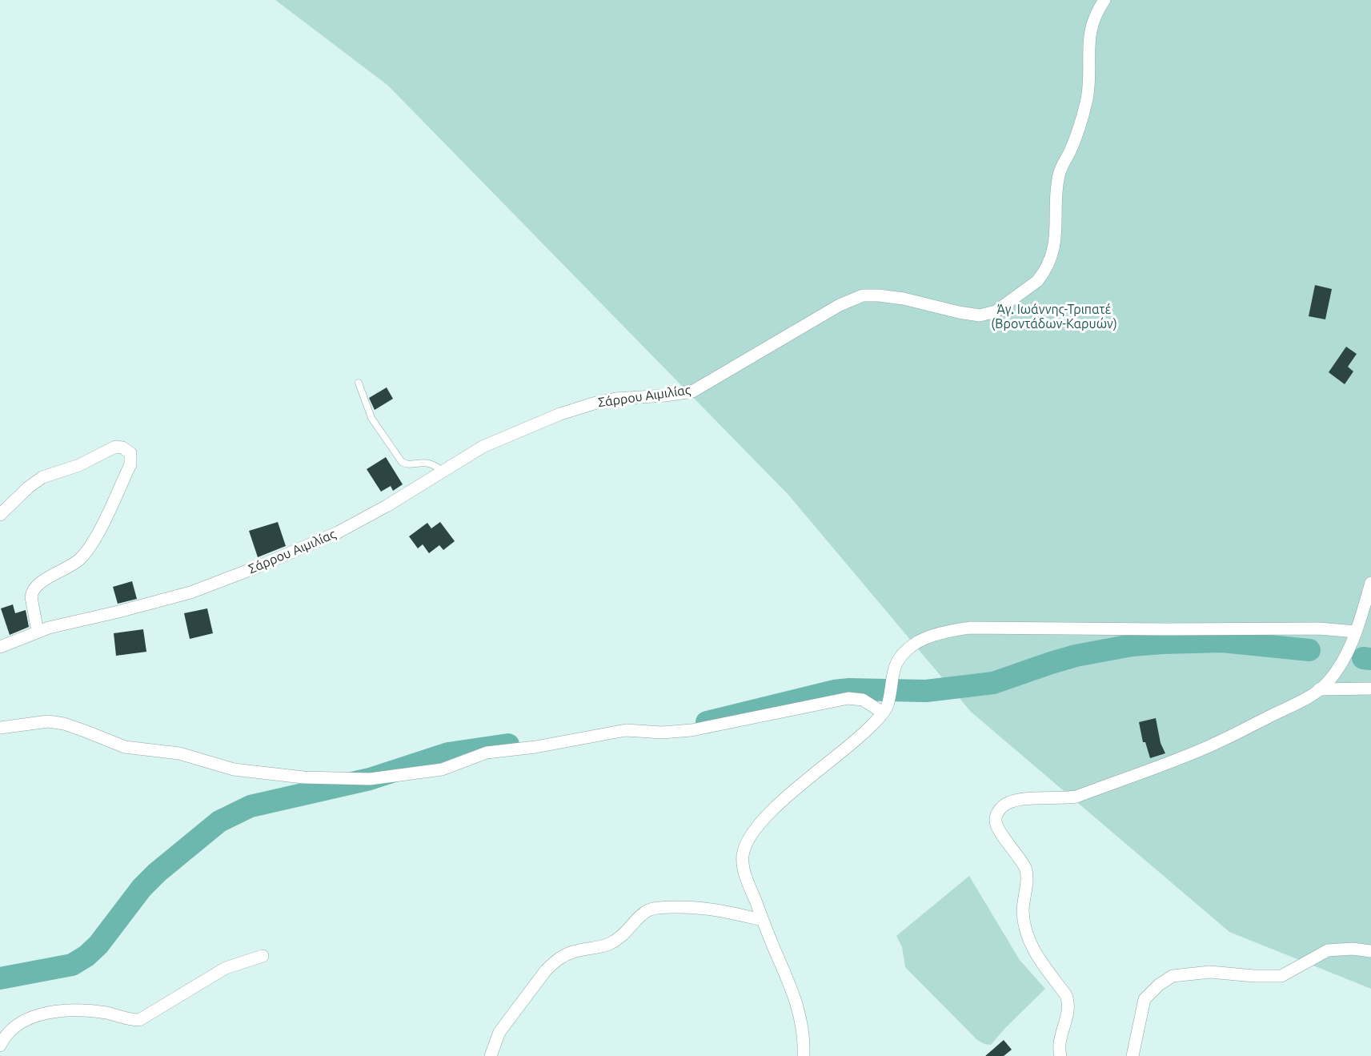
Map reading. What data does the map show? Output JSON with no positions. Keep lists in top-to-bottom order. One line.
{"streets":{"street":["Σάρρου Αιμιλίας"]},"parks":["Άγ. Ιωάννης-Τριπατέ (Βροντάδων-Καρυών)"]}
